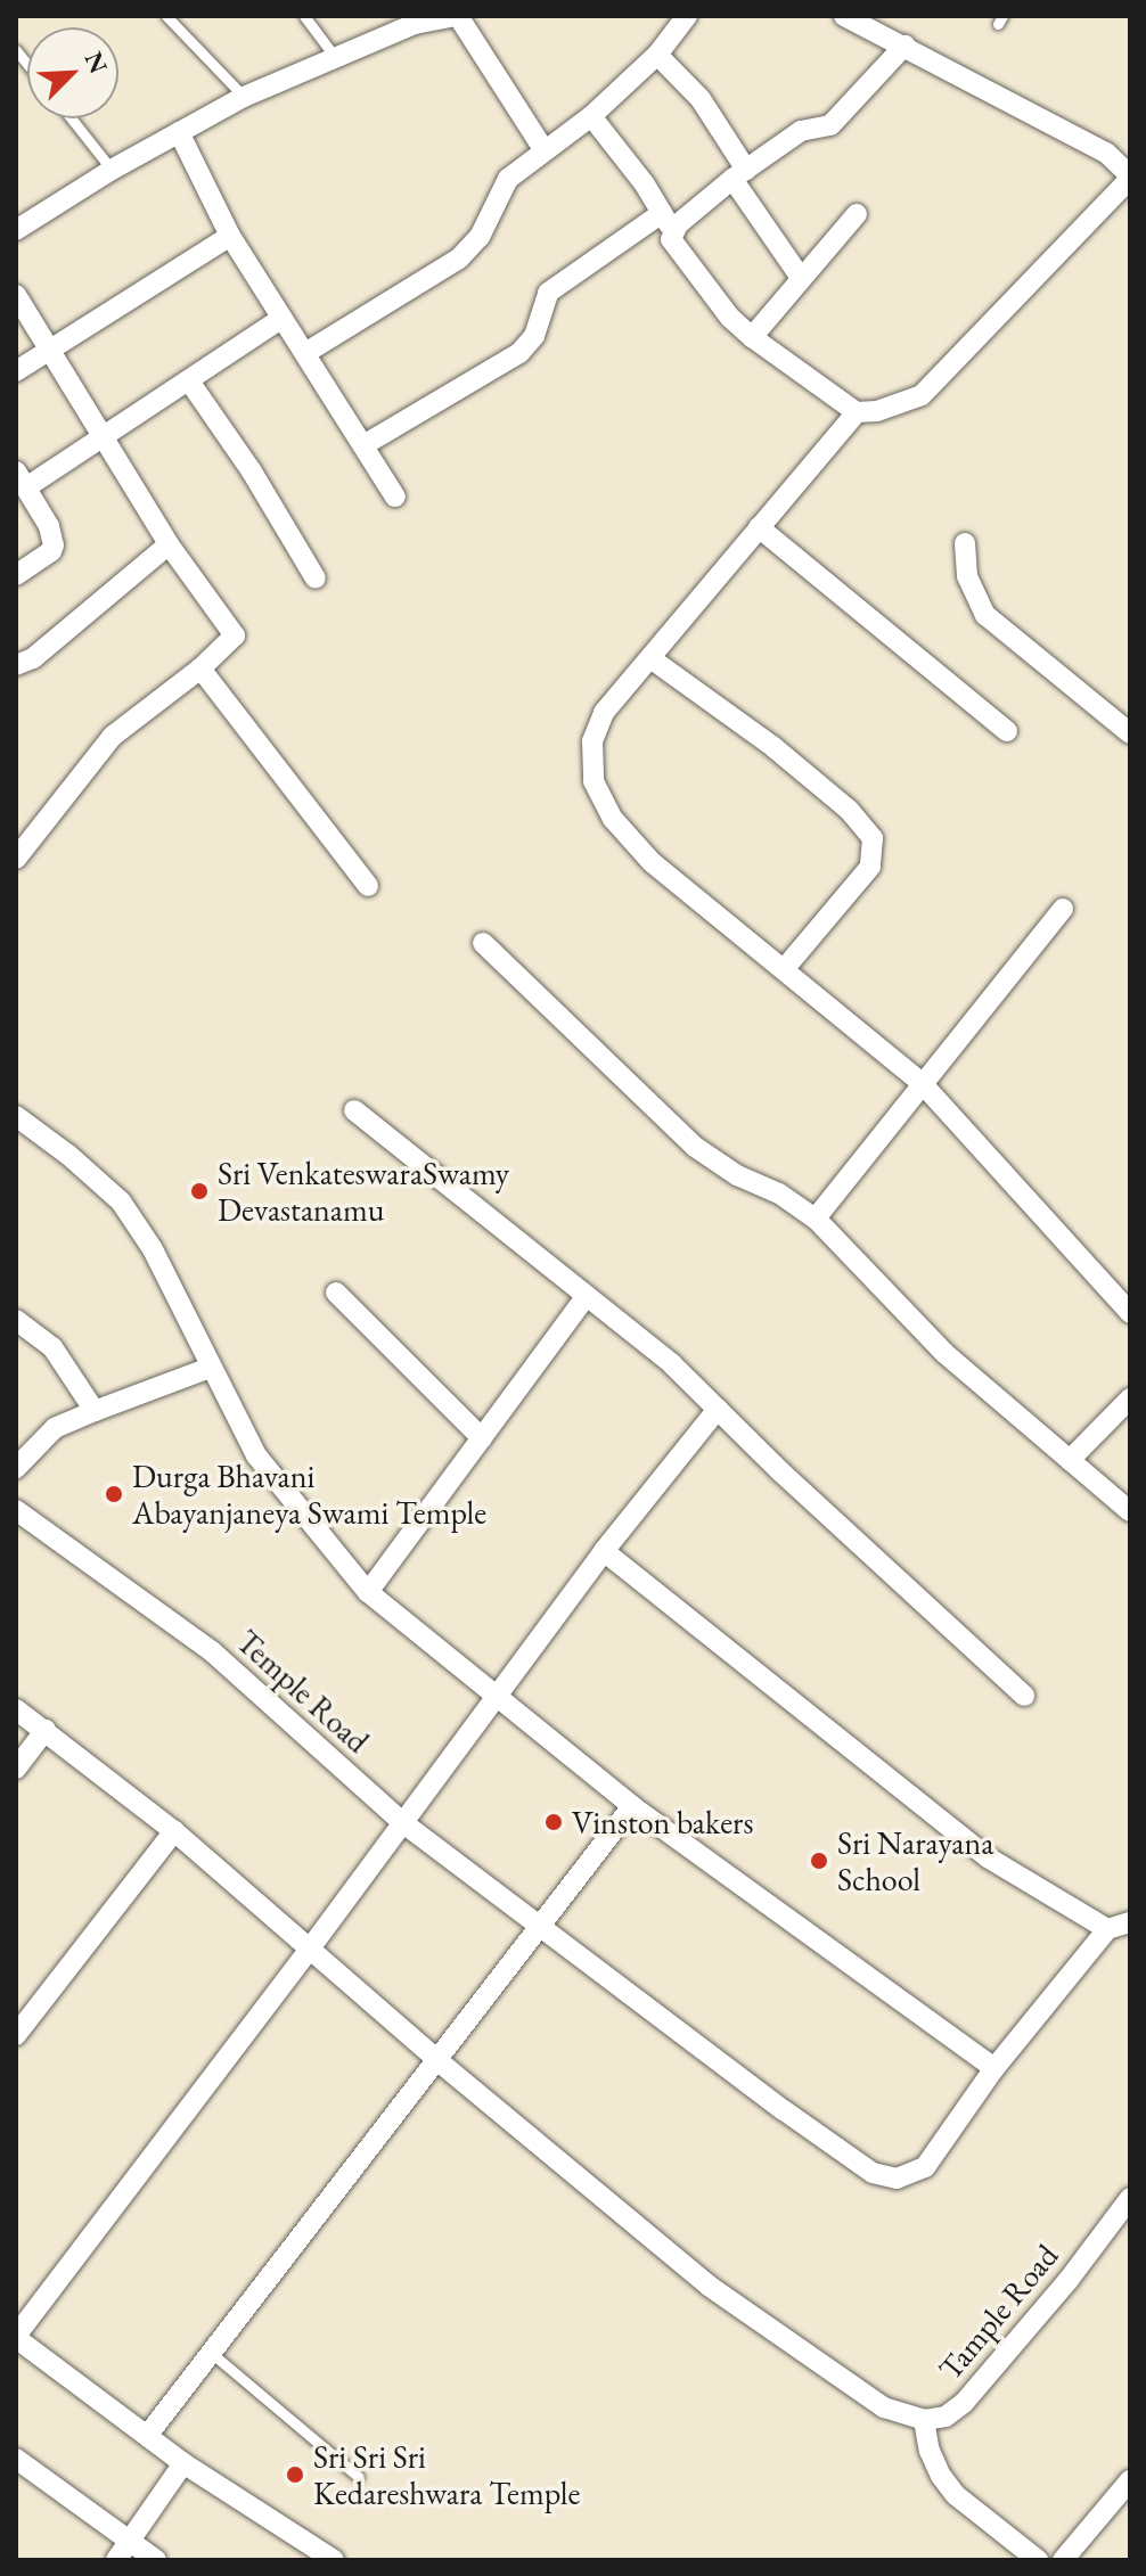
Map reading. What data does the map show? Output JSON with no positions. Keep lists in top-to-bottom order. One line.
{"streets":{"street":["Temple Road","Tample Road"]},"places":["Sri VenkateswaraSwamy Devastanamu","Durga Bhavani Abayanjaneya Swami Temple","Vinston bakers","Sri Narayana School","Sri Sri Sri Kedareshwara Temple"],"north":"top right"}
